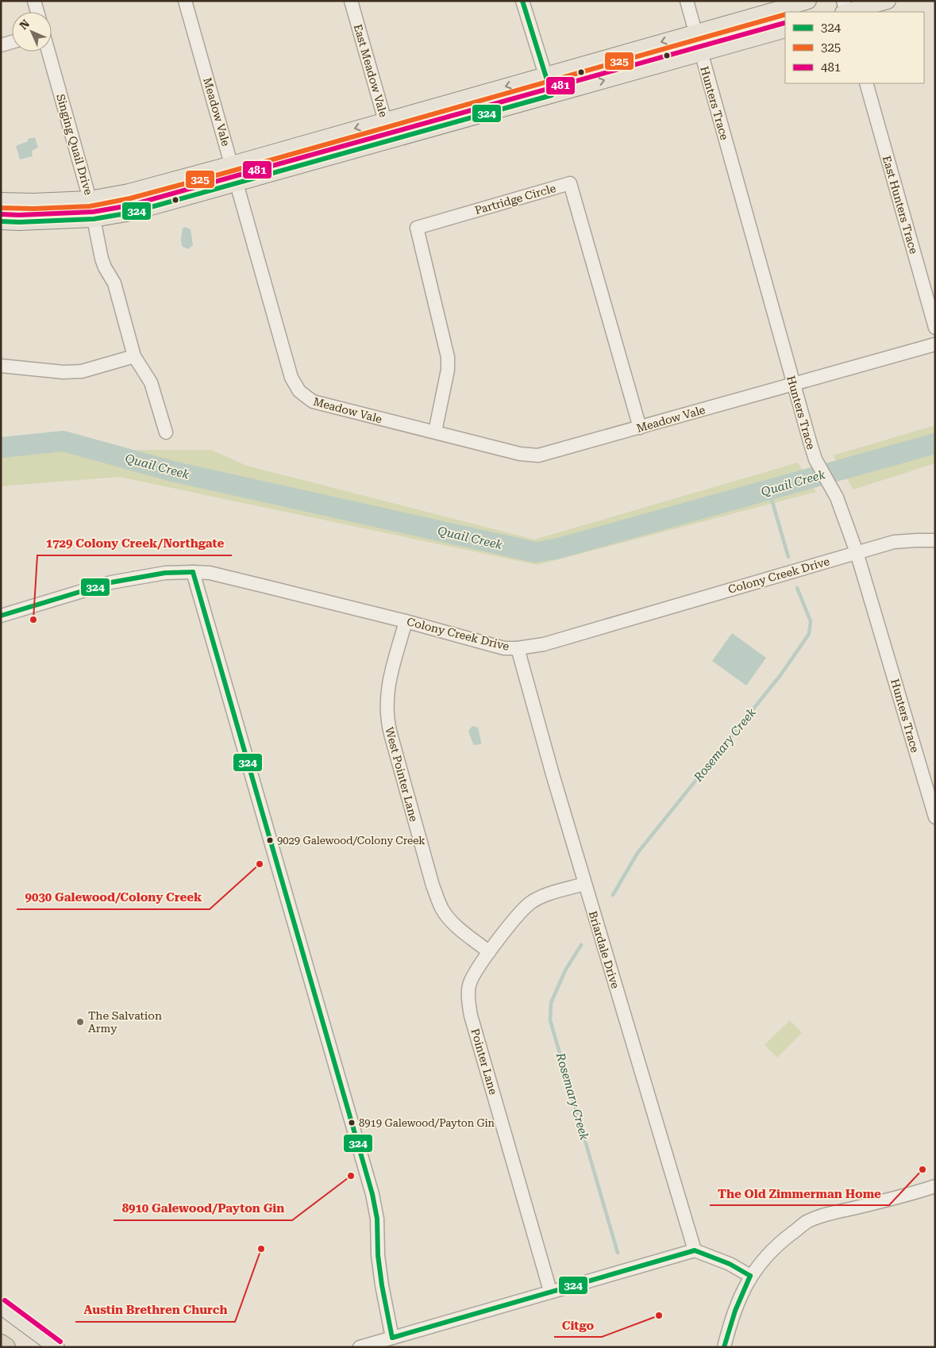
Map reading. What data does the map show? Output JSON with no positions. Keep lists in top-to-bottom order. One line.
{"streets":{"street":["East Meadow Vale","Hunters Trace","Meadow Vale","Singing Quail Drive","Partridge Circle","East Hunters Trace","Colony Creek Drive","West Pointer Lane","Briardale Drive","Pointer Lane"]},"crossings":[["Hunters Trace","Meadow Vale"],["Hunters Trace","Colony Creek Drive"],["Meadow Vale","Partridge Circle"],["Colony Creek Drive","West Pointer Lane"],["Colony Creek Drive","Briardale Drive"],["West Pointer Lane","Pointer Lane"],["Briardale Drive","Pointer Lane"]],"water":["Quail Creek","Rosemary Creek"],"places":["1729 Colony Creek/Northgate","9029 Galewood/Colony Creek","9030 Galewood/Colony Creek","The Salvation Army","8919 Galewood/Payton Gin","The Old Zimmerman Home","8910 Galewood/Payton Gin","Austin Brethren Church","Citgo"],"lines":["transit line 324","transit line 325","transit line 481"],"legend":["324","325","481"],"north":"top left"}
